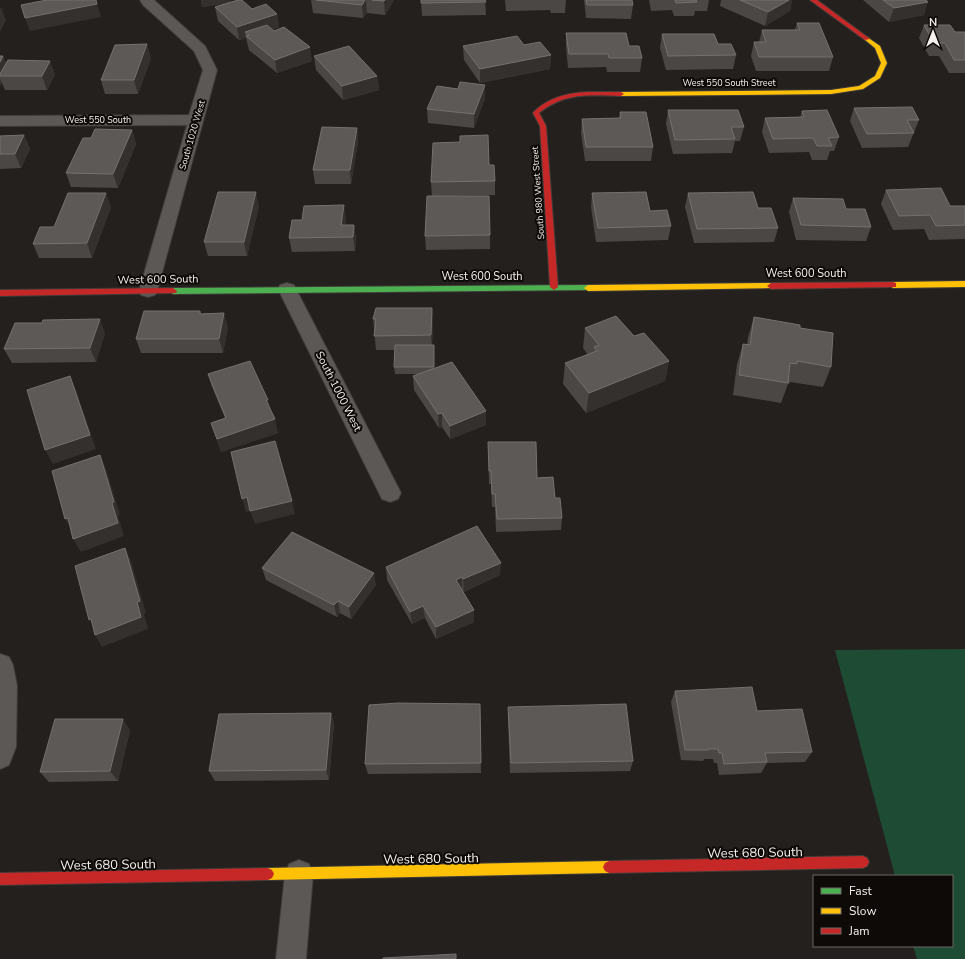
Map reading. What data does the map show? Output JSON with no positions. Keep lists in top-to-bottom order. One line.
{"streets":{"street":["West 550 South Street","West 550 South","South 1020 West","South 980 West Street","West 600 South","South 1000 West","West 680 South"]},"crossings":[["West 550 South Street","South 980 West Street"],["West 550 South","South 1020 West"],["South 1020 West","West 600 South"],["South 980 West Street","West 600 South"],["West 600 South","South 1000 West"]],"legend":["Fast","Slow","Jam"],"north":"top"}
